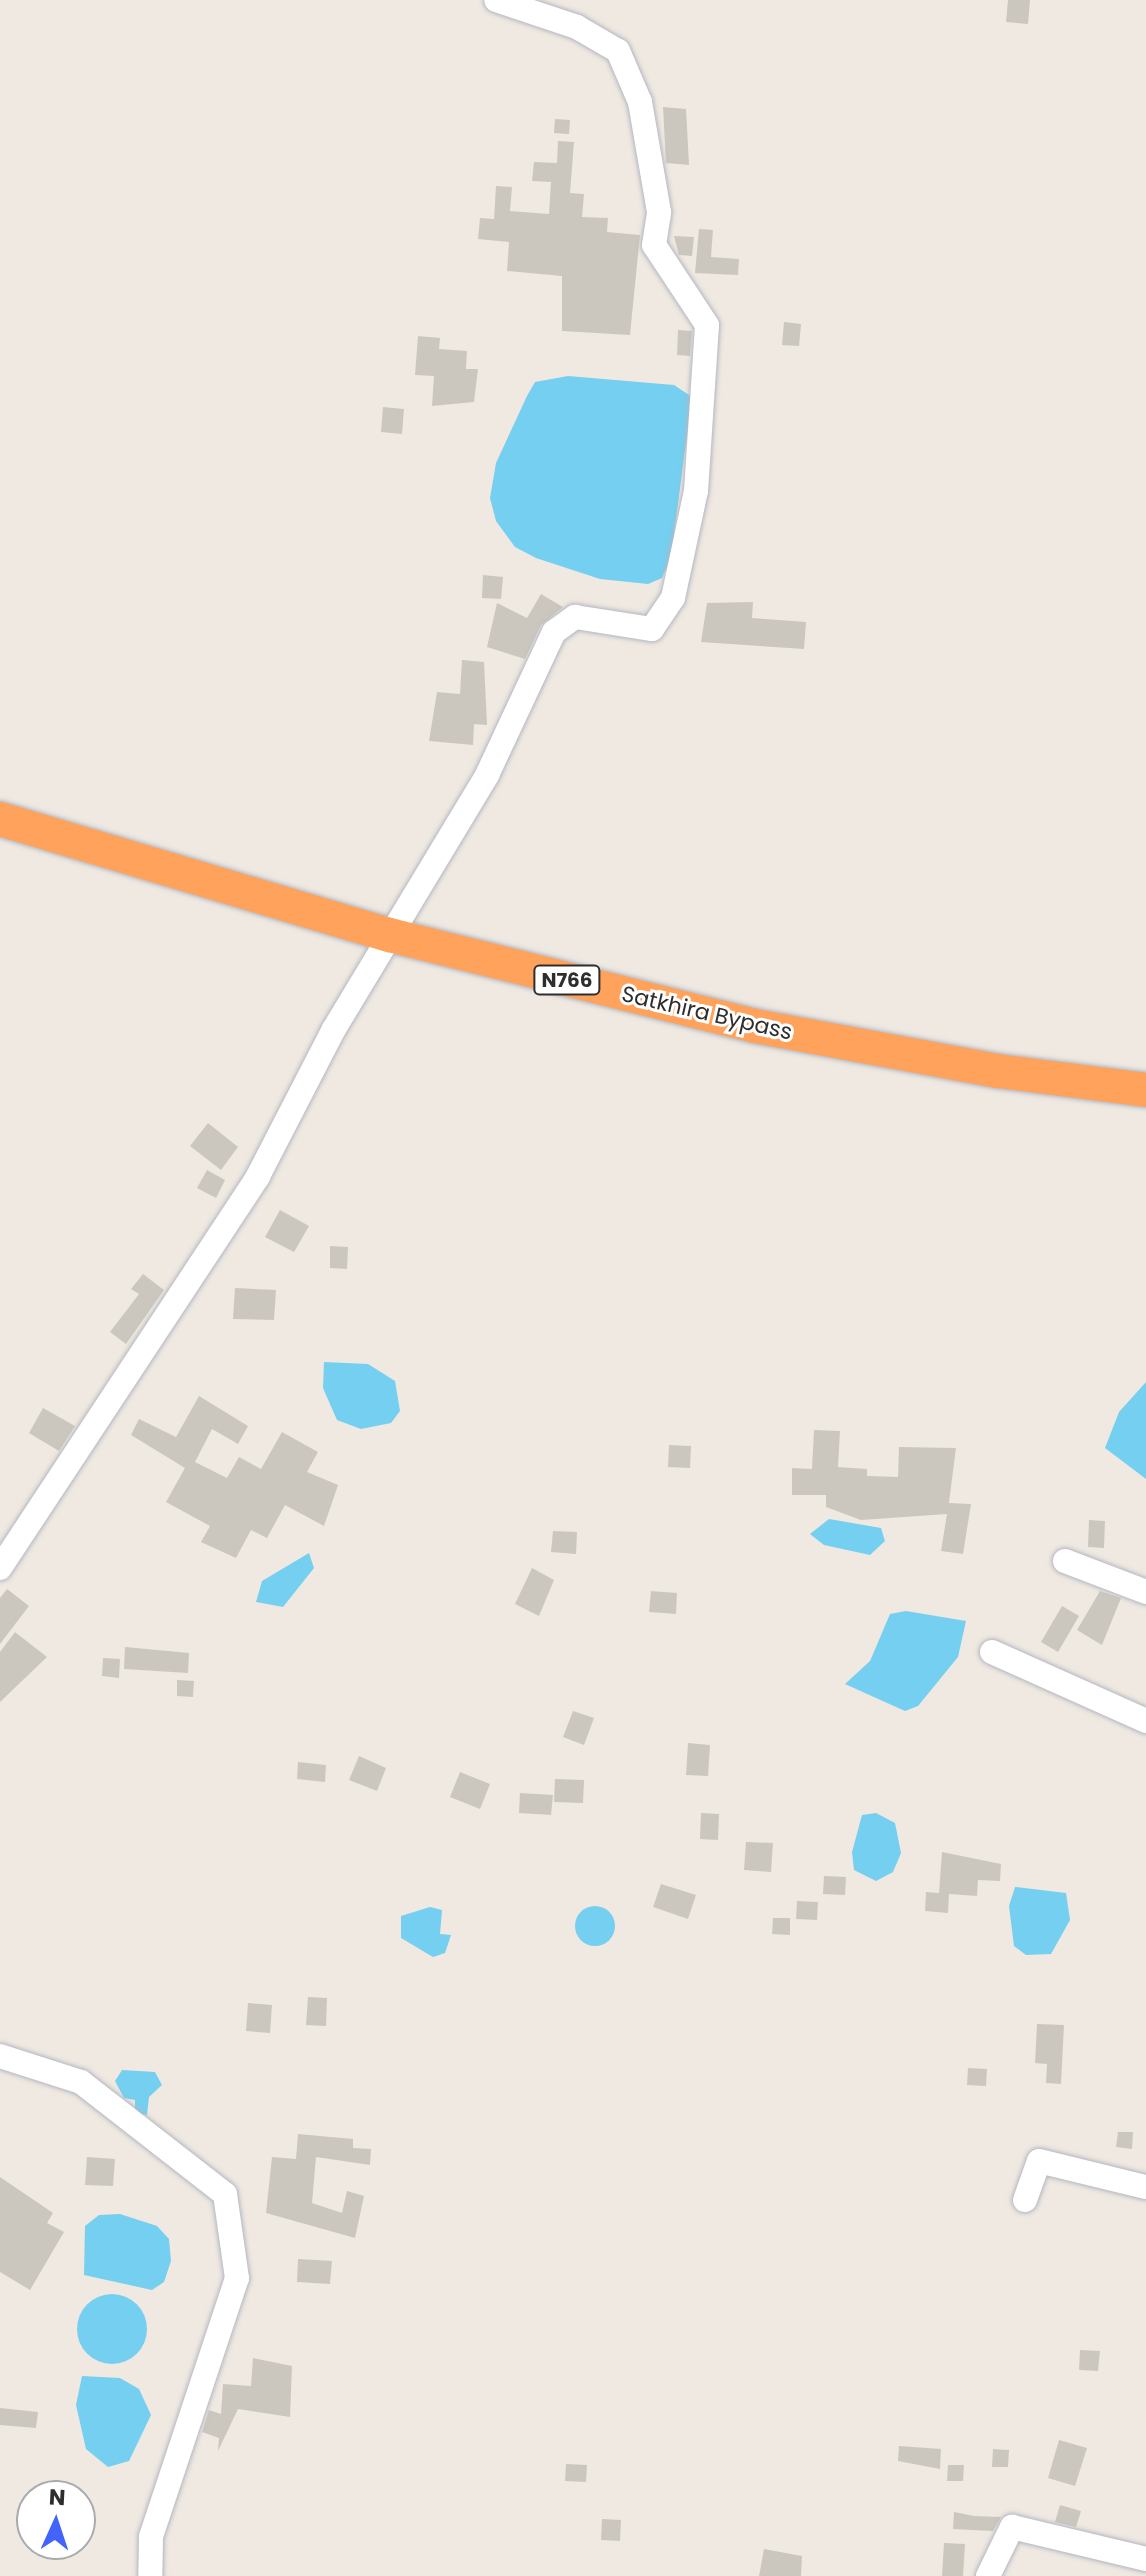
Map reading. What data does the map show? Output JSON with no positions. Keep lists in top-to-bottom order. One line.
{"streets":{"highway":["N766","Satkhira Bypass"]},"north":"top"}
